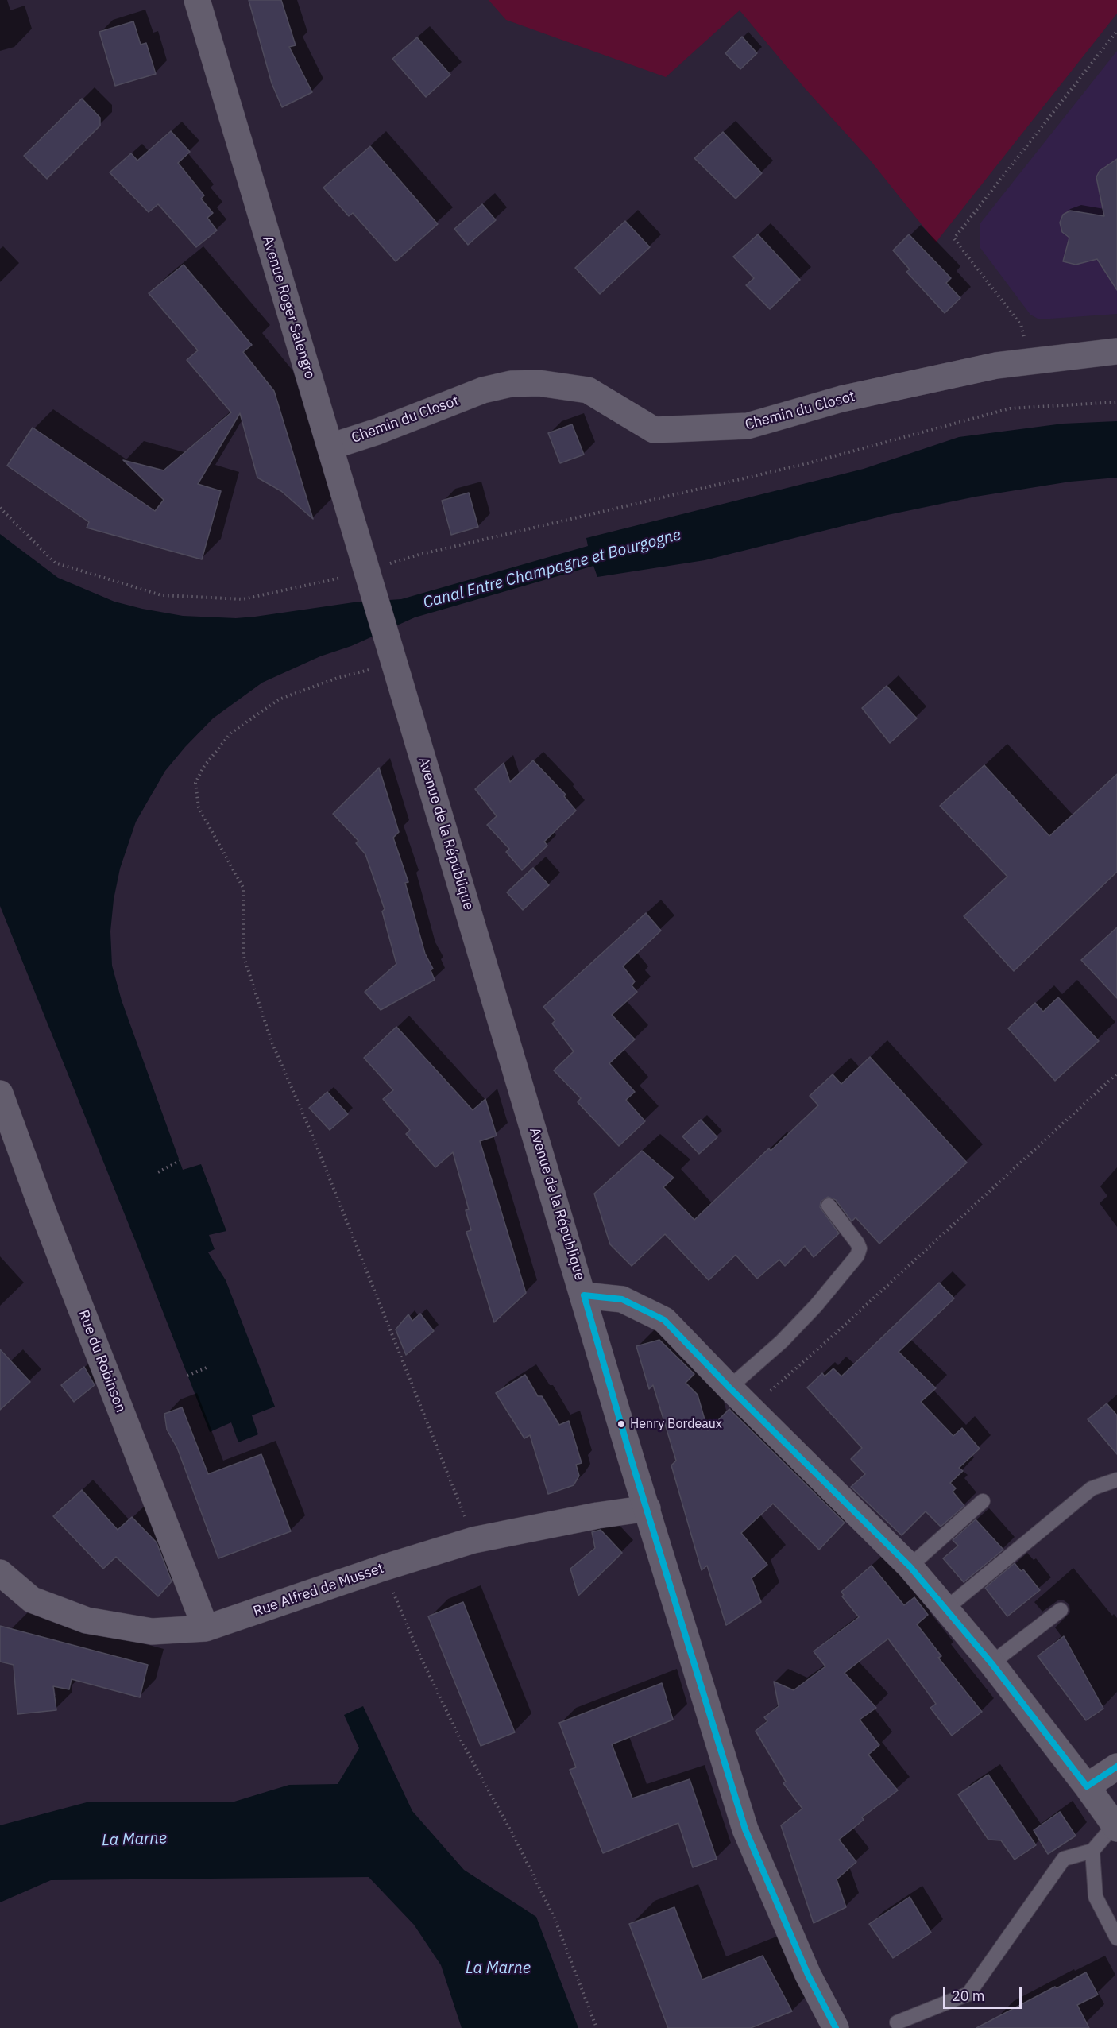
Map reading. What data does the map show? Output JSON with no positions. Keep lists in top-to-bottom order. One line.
{"streets":{"street":["Avenue Roger Salengro","Chemin du Closot","Avenue de la République","Rue du Robinson","Rue Alfred de Musset"]},"crossings":[["Avenue Roger Salengro","Chemin du Closot"],["Avenue Roger Salengro","Avenue de la République"],["Avenue de la République","Rue Alfred de Musset"],["Rue du Robinson","Rue Alfred de Musset"]],"water":["Canal Entre Champagne et Bourgogne","La Marne"],"places":["Henry Bordeaux"],"scale_bar":"20 m"}
